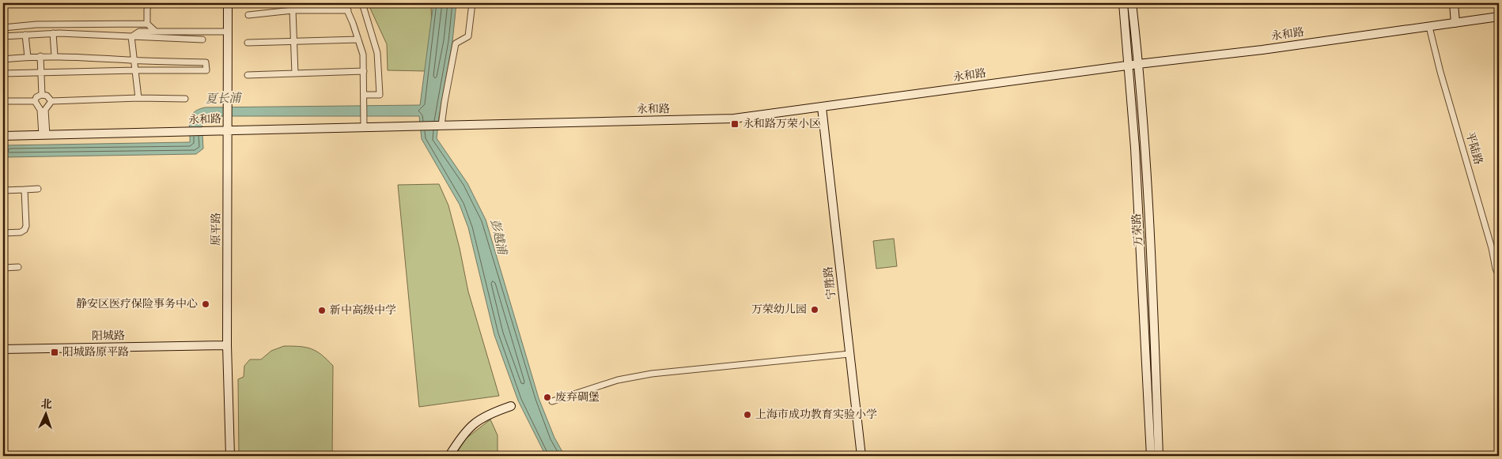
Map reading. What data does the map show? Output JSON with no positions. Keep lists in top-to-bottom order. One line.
{"streets":{"street":["永和路","平陆路","原平路","万荣路","宁胜路","阳城路"]},"crossings":[["永和路","平陆路"],["永和路","原平路"],["永和路","万荣路"],["永和路","宁胜路"],["原平路","阳城路"]],"water":["夏长浦","彭越浦"],"places":{"transit":["永和路万荣小区","阳城路原平路"],"other":["静安区医疗保险事务中心","万荣幼儿园","新中高级中学","废弃碉堡","上海市成功教育实验小学"]},"north":"top"}
